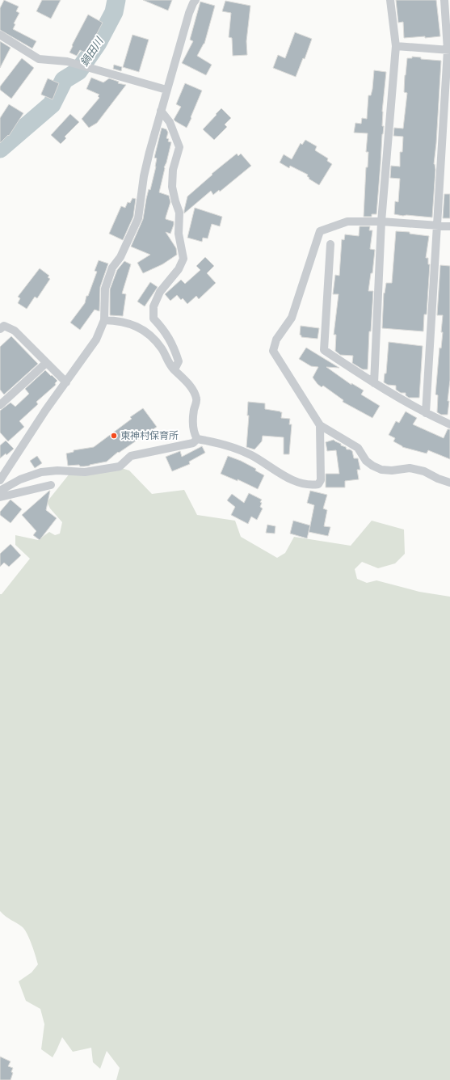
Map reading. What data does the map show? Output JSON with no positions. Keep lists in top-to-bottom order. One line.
{"water":["鍋田川"],"places":["東神村保育所"]}
